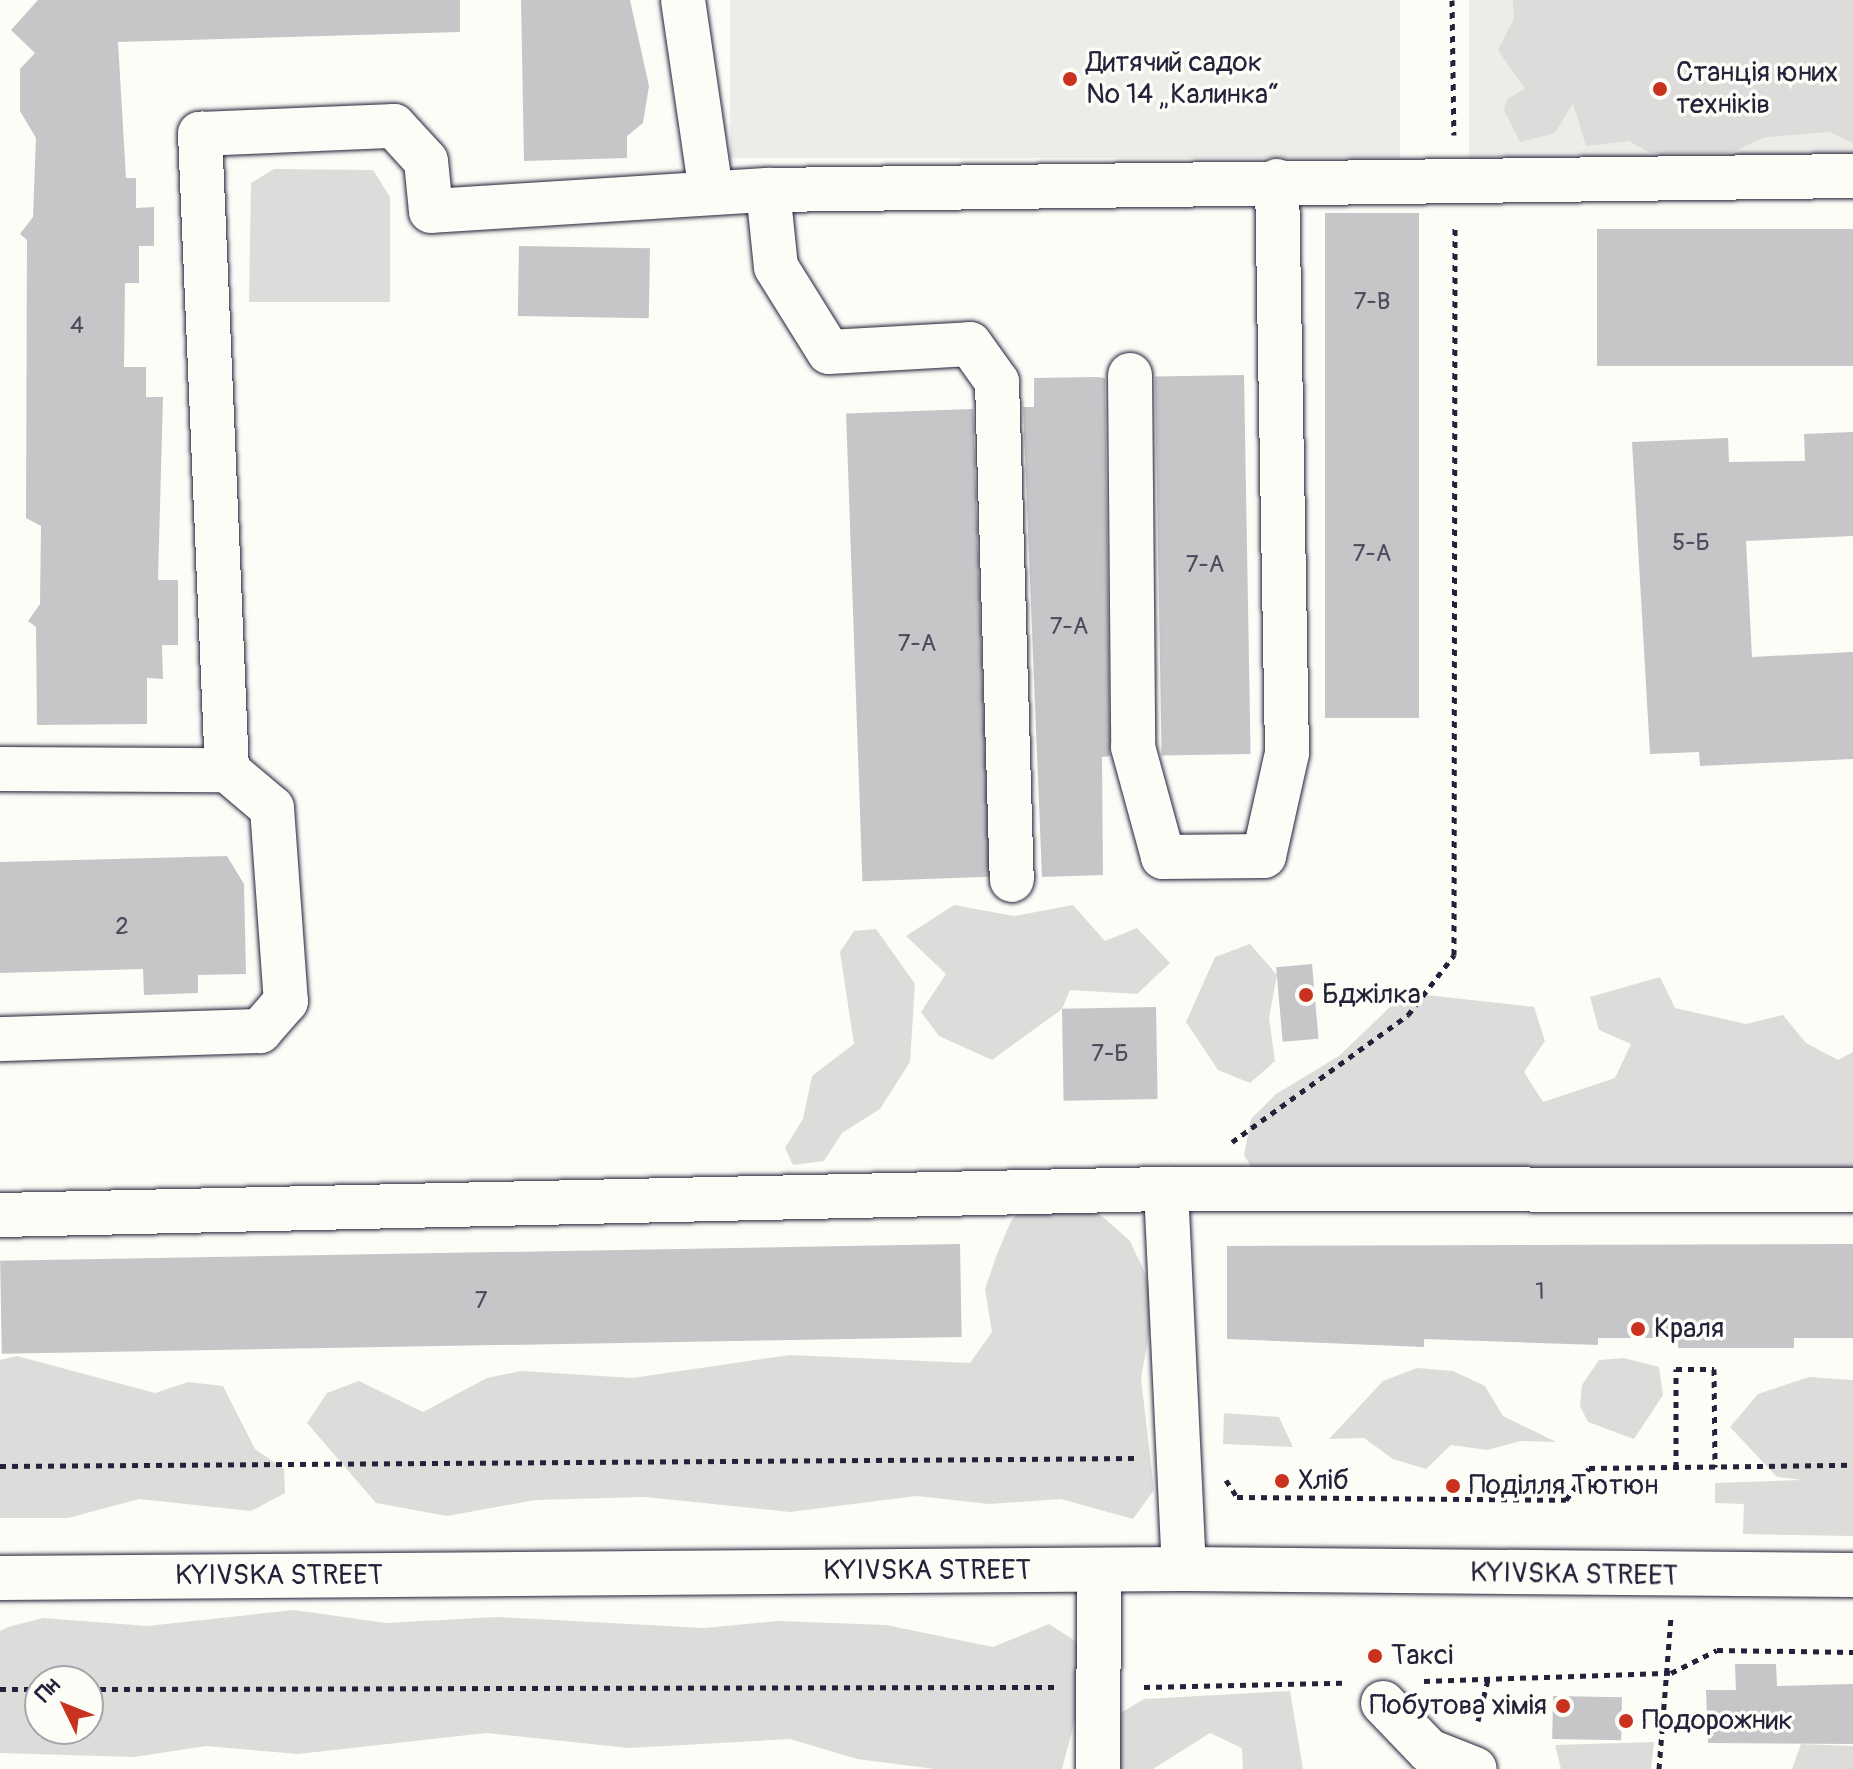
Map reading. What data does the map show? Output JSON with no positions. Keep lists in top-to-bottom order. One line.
{"streets":{"main road":["KYIVSKA STREET"]},"places":["Дитячий садок № 14 „Калинка“","Станція юних техніків","Бджілка","Краля","Хліб","Поділля Тютюн","Таксі","Побутова хімія","Подорожник"],"house_numbers":["7-В","4","5-Б","7-А","7-А","7-А","7-А","2","7-Б","1","7"],"north":"top left"}
